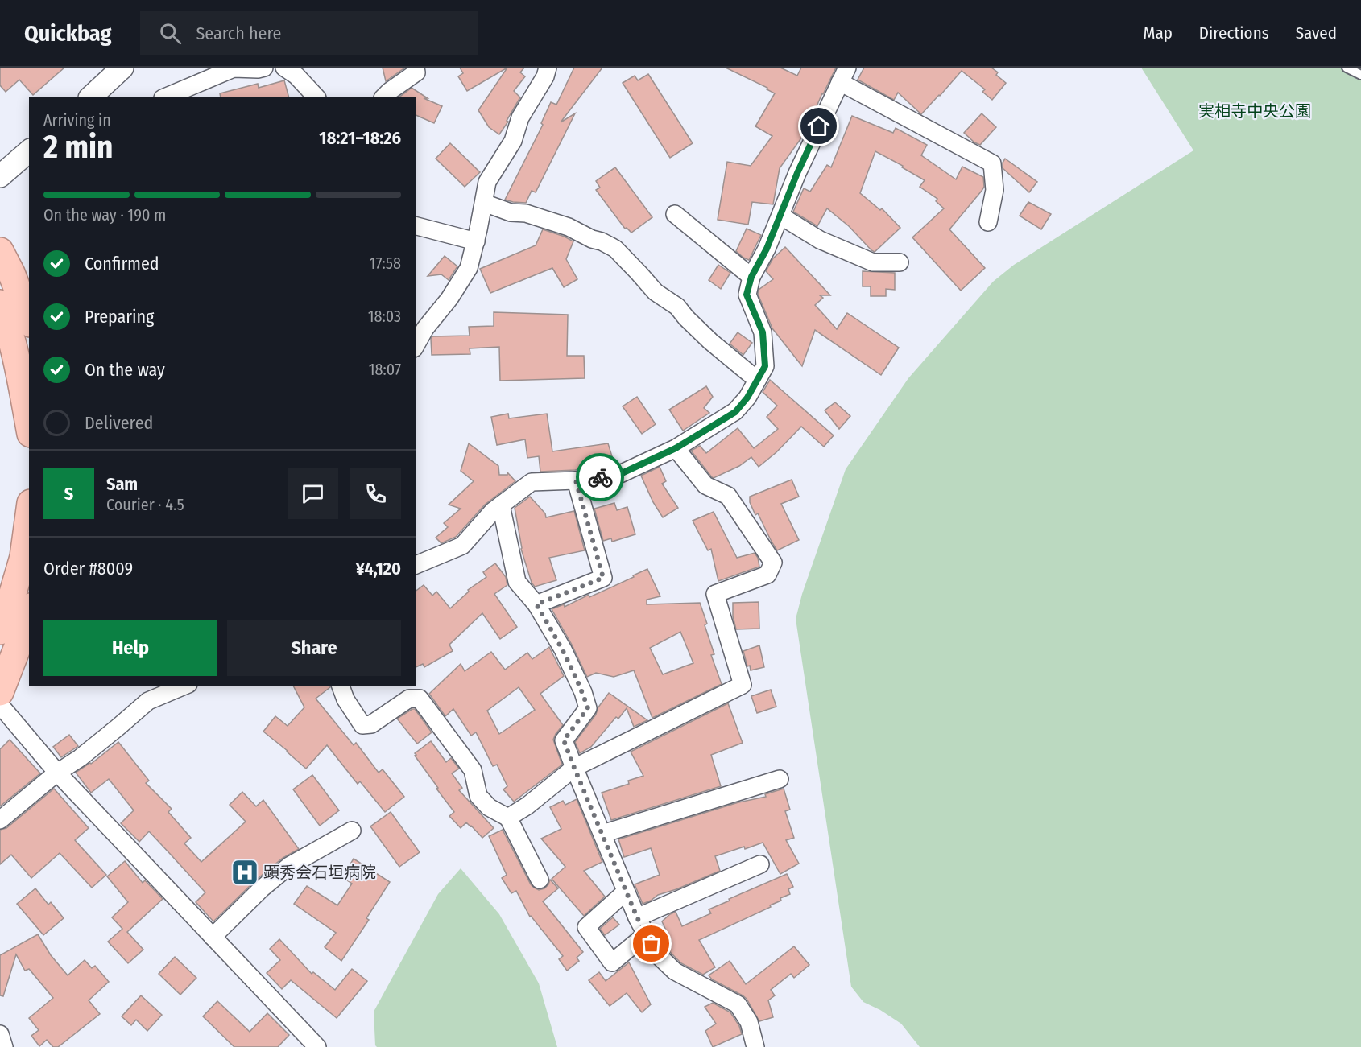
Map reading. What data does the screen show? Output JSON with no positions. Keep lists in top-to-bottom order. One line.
{"parks":["実相寺中央公園"],"places":{"hospital":["顕秀会石垣病院"]},"page":{"header":"Quickbag","search":"Search here","nav":["Map","Directions","Saved"],"heading":["2 min","Arriving in","18:21–18:26"],"panel":["Sam","Courier · 4.5","Order #8009","¥4,120"],"bar":"On the way · 190 m","list":[["Confirmed","17:58"],["Preparing","18:03"],["On the way","18:07"],"Delivered"],"round":"S","buttons":["Help","Share"]}}
